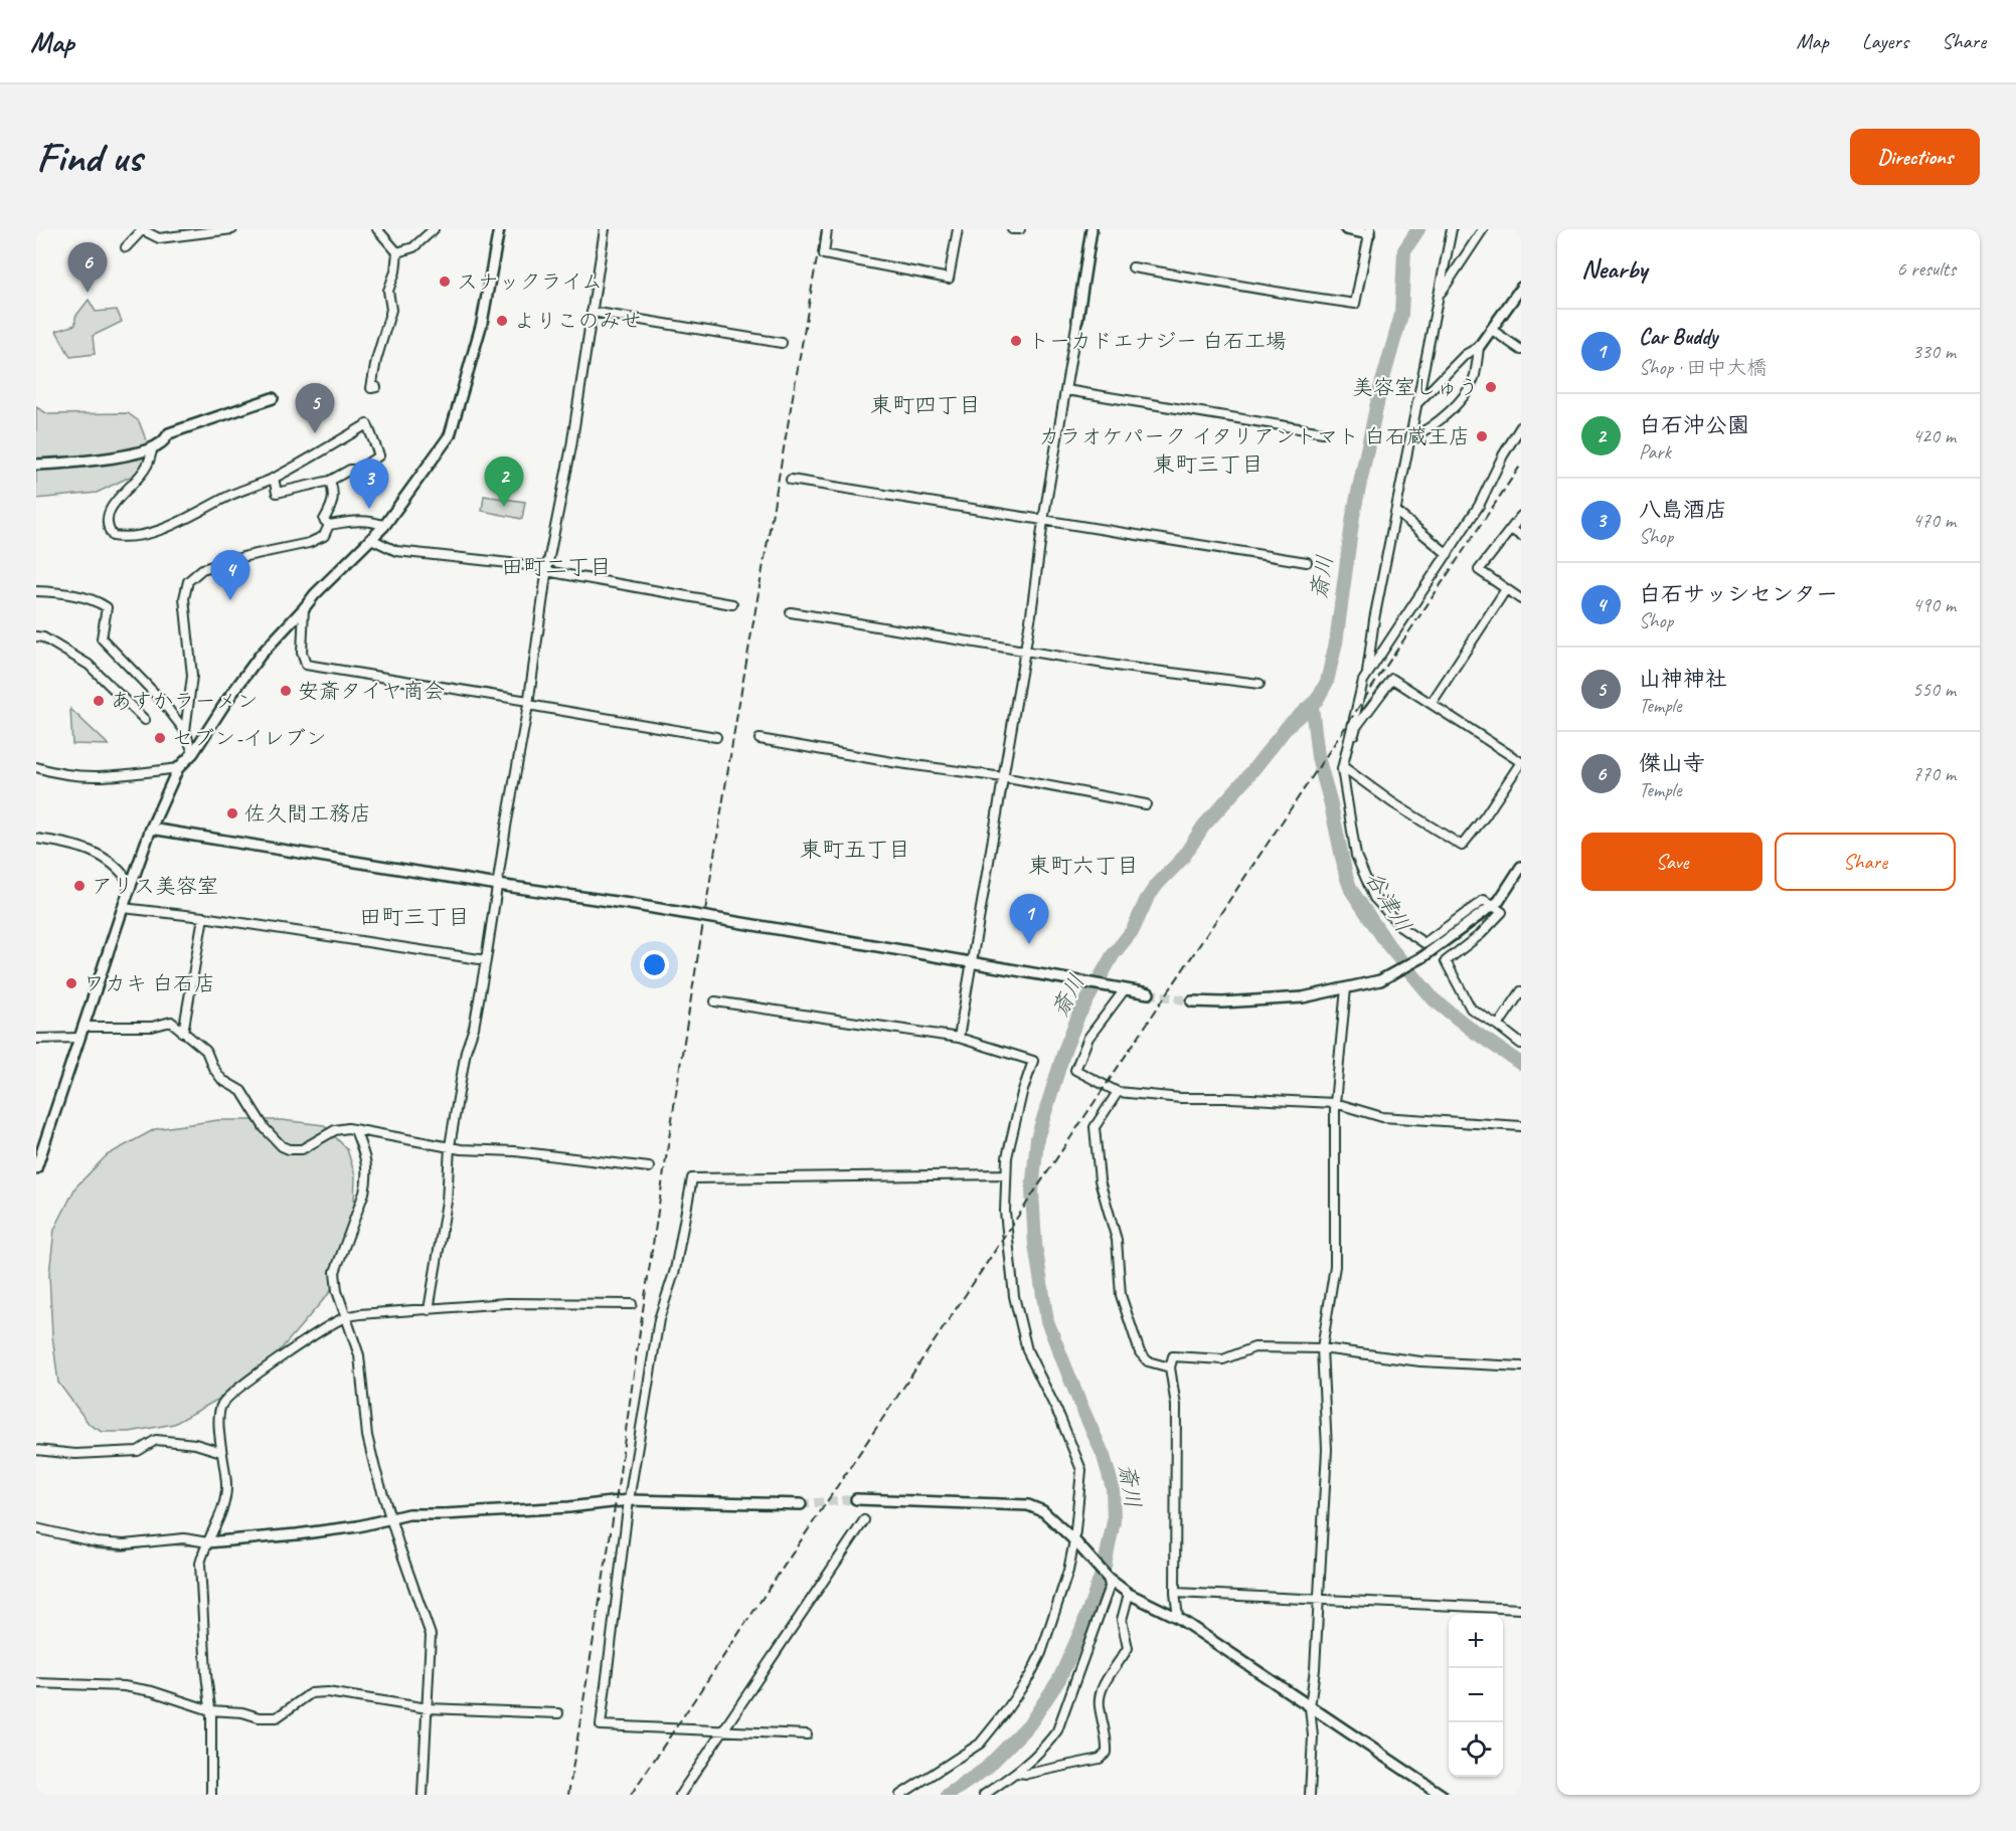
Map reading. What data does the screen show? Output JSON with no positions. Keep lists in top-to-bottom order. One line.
{"districts":["東町四丁目","東町三丁目","田町二丁目","東町五丁目","東町六丁目","田町三丁目"],"water":["斎川","谷津川"],"places":["スナックライム","よりこのみせ","トーカドエナジー 白石工場","美容室しゅう","カラオケパーク イタリアントマト 白石蔵王店","安斎タイヤ商会","あすかラーメン","セブン-イレブン","佐久間工務店","アリス美容室","ワカキ 白石店"],"page":{"header":"Map","nav":["Map","Layers","Share"],"buttons":["Directions",["Save","Share"]],"title":"Find us","heading":["Nearby","6 results"],"pins":["6","5","2","3","4","1"],"list":[{"mark":"1","name":"Car Buddy","note":"Shop · 田中大橋","value":"330 m"},{"mark":"2","name":"白石沖公園","note":"Park","value":"420 m"},{"mark":"3","name":"八島酒店","note":"Shop","value":"470 m"},{"mark":"4","name":"白石サッシセンター","note":"Shop","value":"490 m"},{"mark":"5","name":"山神神社","note":"Temple","value":"550 m"},{"mark":"6","name":"傑山寺","note":"Temple","value":"770 m"}],"map_buttons":["+","−"]}}
